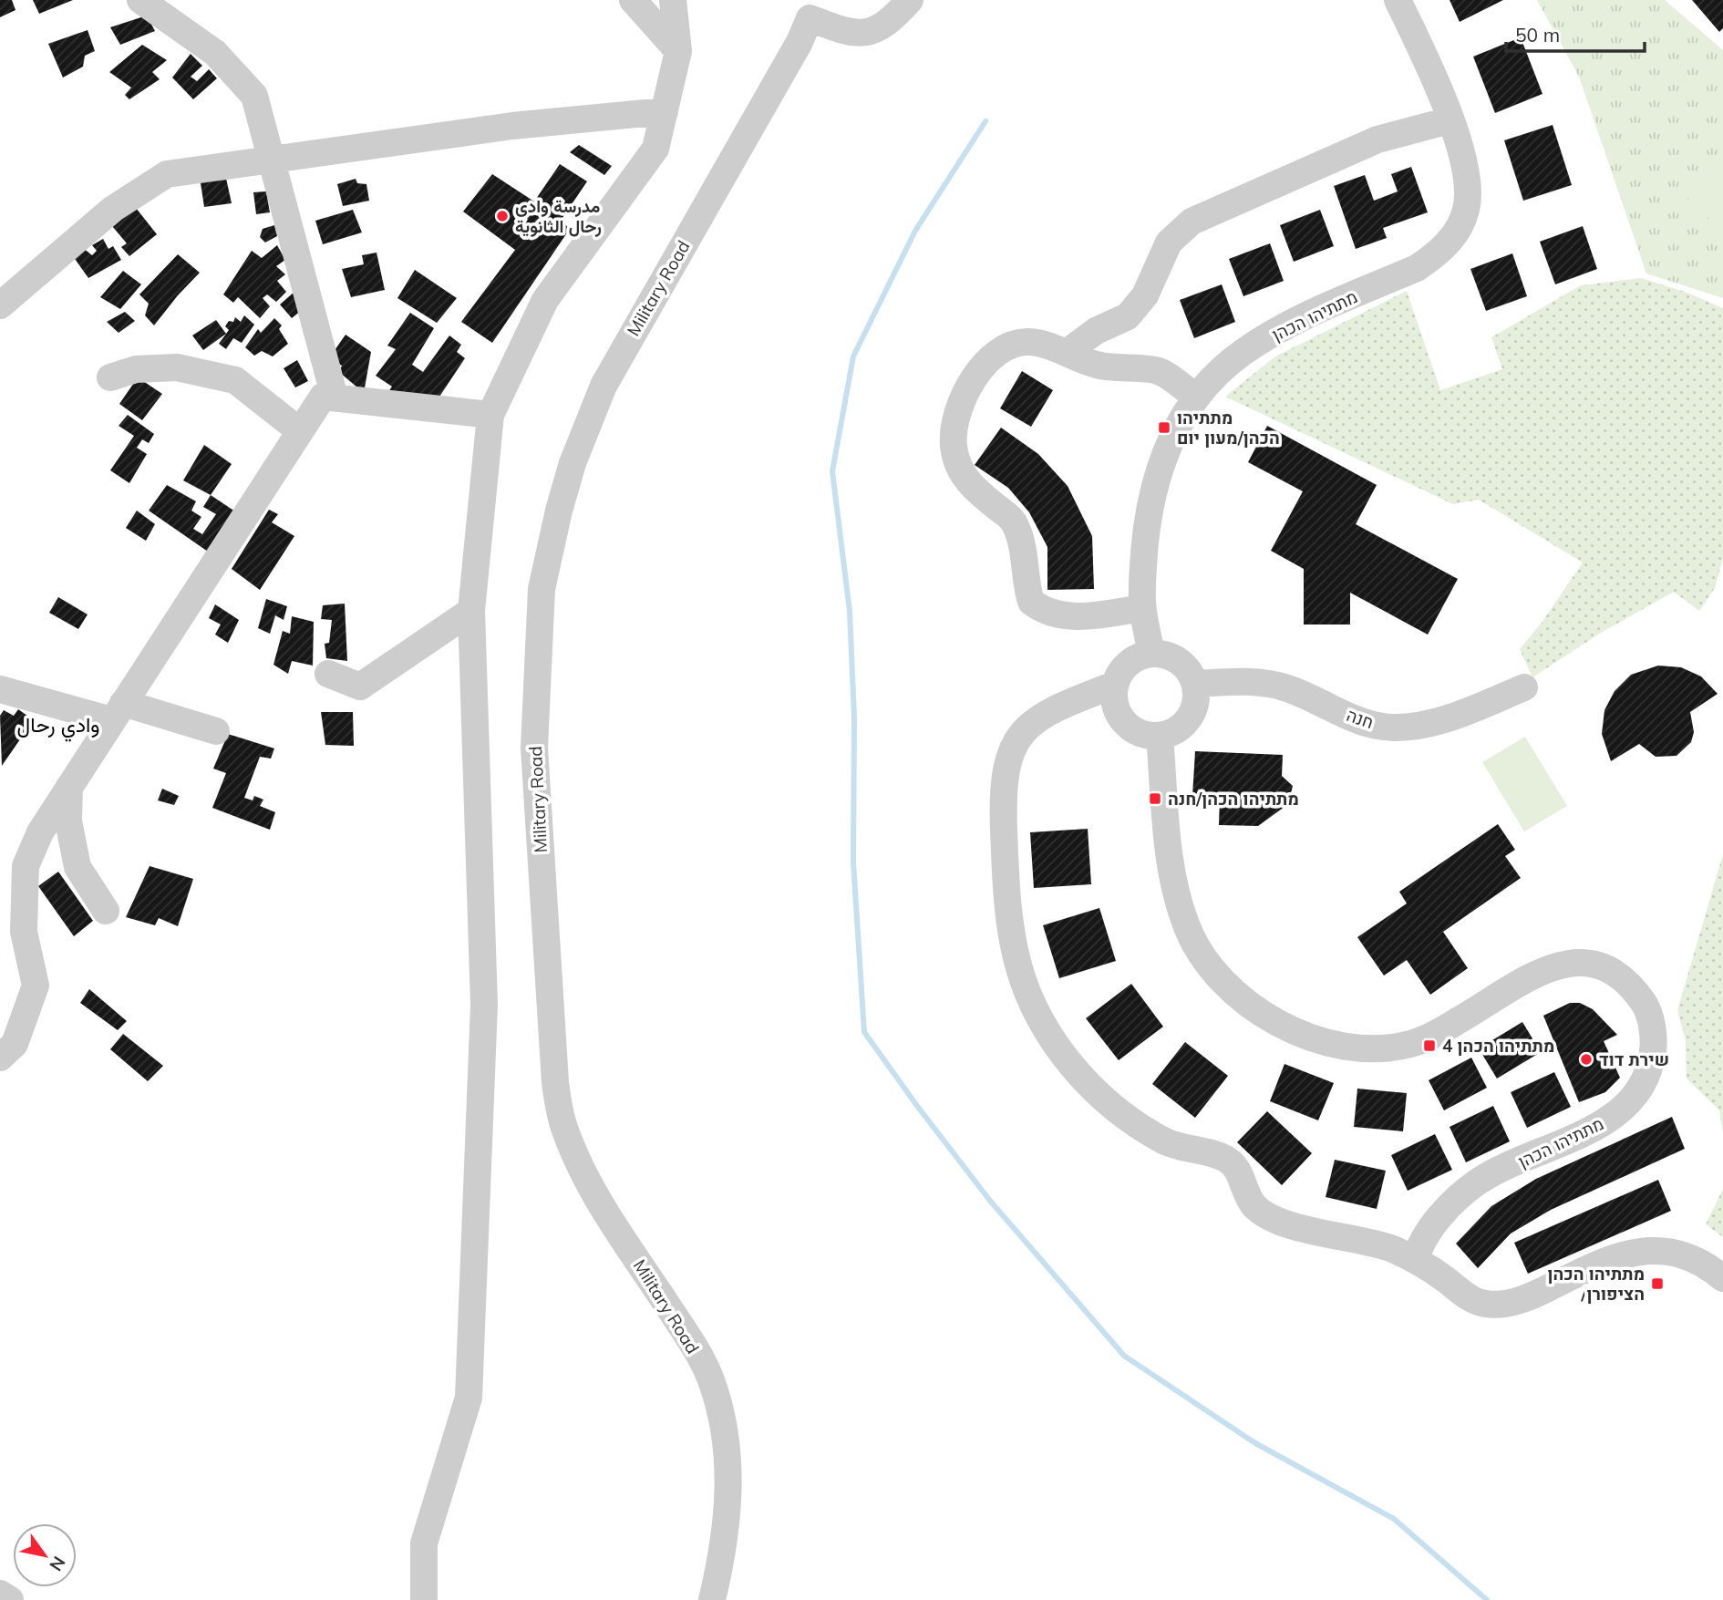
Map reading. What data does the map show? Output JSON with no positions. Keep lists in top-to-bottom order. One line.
{"streets":{"street":["Military Road","מתתיהו הכהן","חנה"]},"crossings":[["מתתיהו הכהן","חנה"]],"districts":["وادي رحال"],"places":{"other":["مدرسة وادي رحال الثانوية","שירת דוד"],"transit":["מתתיהו הכהן/מעון יום","מתתיהו הכהן/חנה","מתתיהו הכהן 4","מתתיהו הכהן /הציפורן"]},"scale_bar":"50 m","north":"bottom right"}
